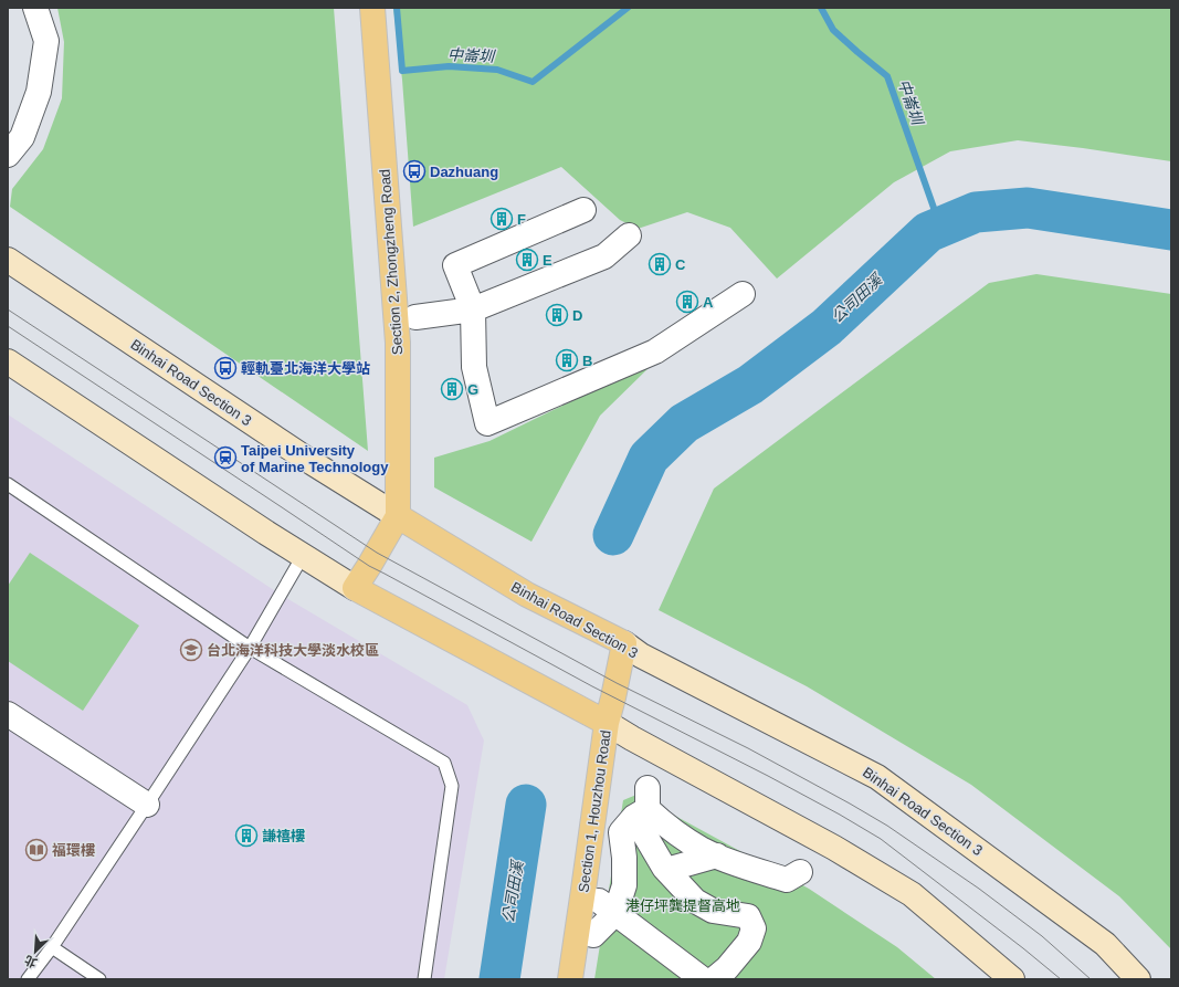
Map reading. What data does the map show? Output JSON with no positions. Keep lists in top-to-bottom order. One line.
{"streets":{"main road":["Section 2, Zhongzheng Road","Binhai Road Section 3","Section 1, Houzhou Road"]},"crossings":[["Section 2, Zhongzheng Road","Binhai Road Section 3"],["Binhai Road Section 3","Section 1, Houzhou Road"]],"water":["中崙圳","公司田溪"],"parks":["港仔坪龔提督高地"],"places":{"bus stop":["Dazhuang","輕軌臺北海洋大學站"],"building":["F","E","C","A","D","B","G","謙禧樓"],"station":["Taipei University of Marine Technology"],"school or university":["台北海洋科技大學淡水校區"],"library":["福環樓"]},"north":"bottom left"}
